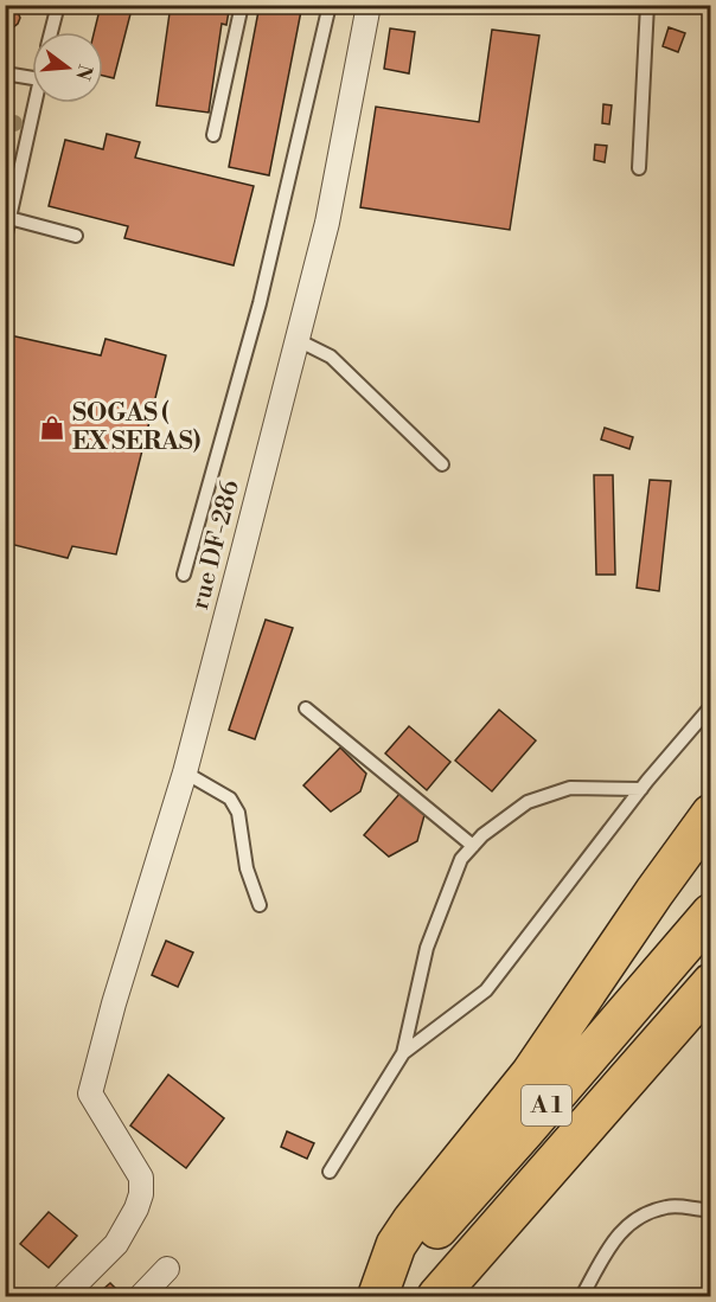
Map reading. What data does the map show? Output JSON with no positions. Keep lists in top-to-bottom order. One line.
{"streets":{"highway":["A 1"],"street":["rue DF-286"]},"places":{"shop":["SOGAS ( EX SERAS)"]},"north":"right"}
